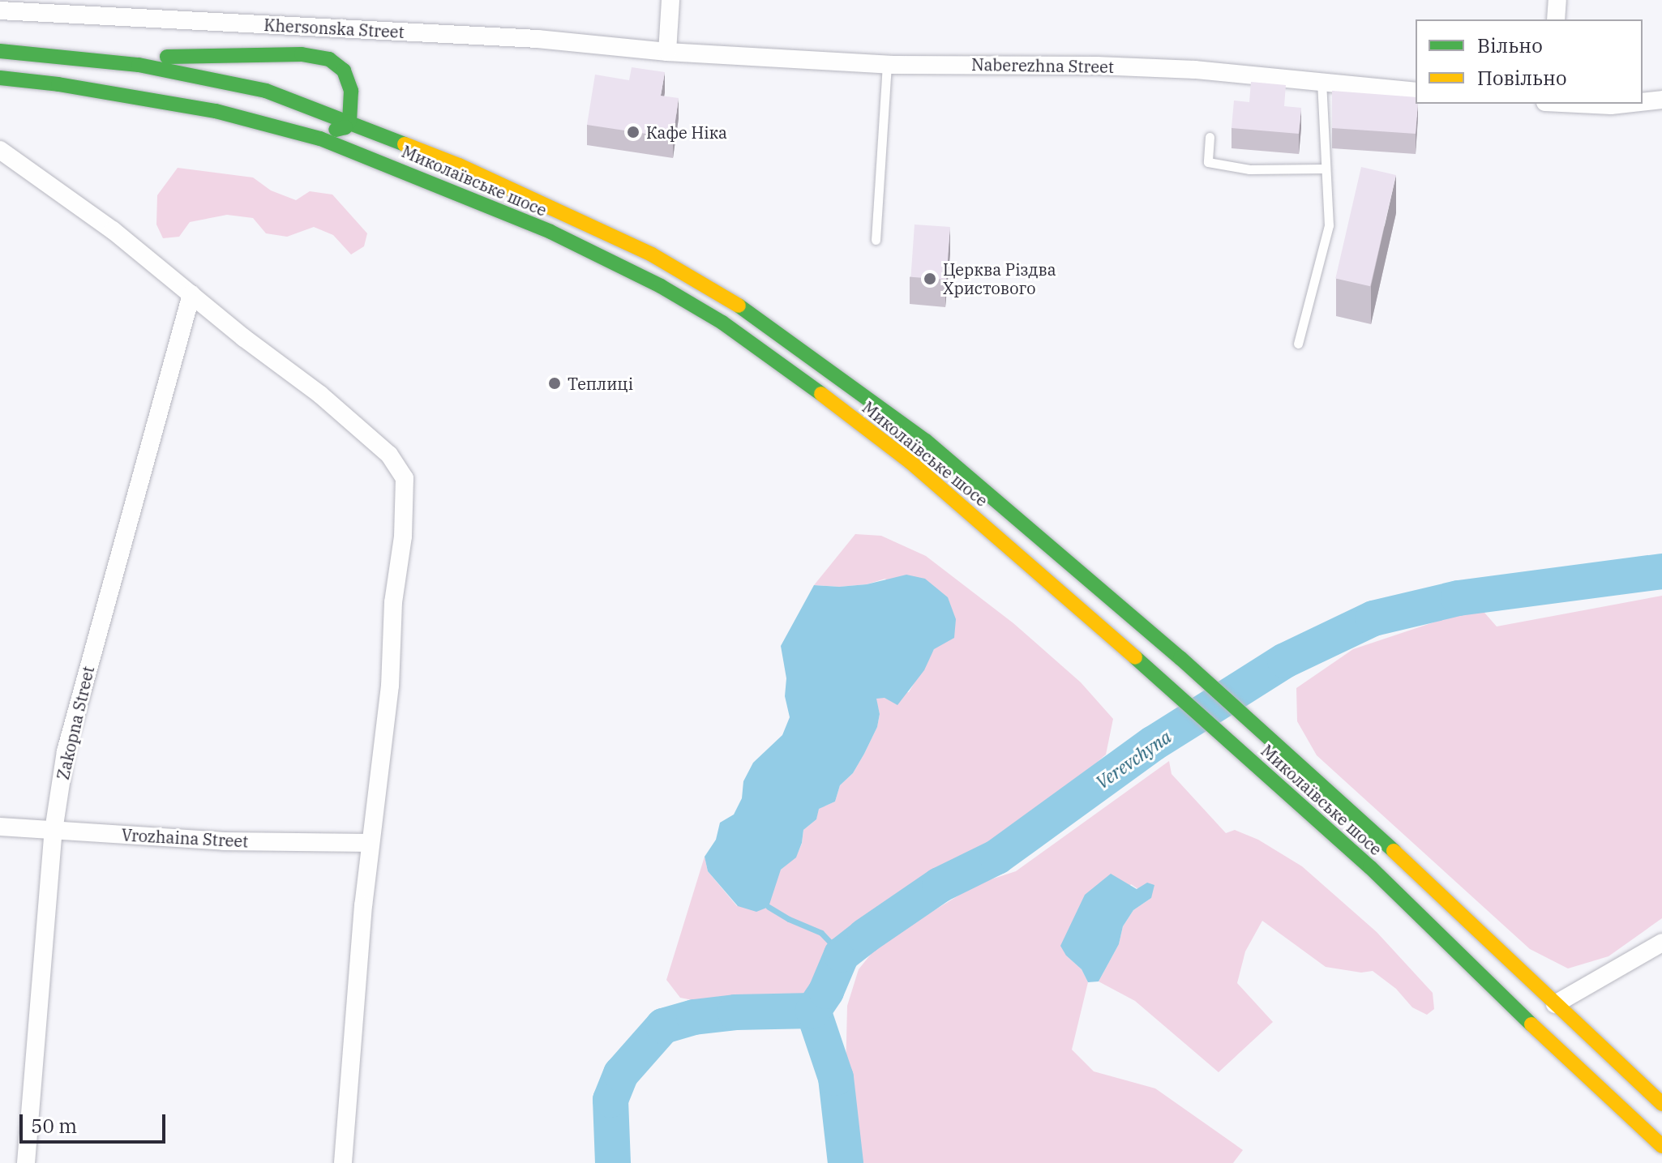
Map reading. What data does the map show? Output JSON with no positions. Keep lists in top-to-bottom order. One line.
{"streets":{"main road":["Миколаївське шосе"],"street":["Khersonska Street","Naberezhna Street","Zakopna Street","Vrozhaina Street"]},"crossings":[["Khersonska Street","Naberezhna Street"],["Zakopna Street","Vrozhaina Street"]],"water":["Verevchyna"],"places":["Кафе Ніка","Церква Різдва Христового","Теплиці"],"legend":["Вільно","Повільно"],"scale_bar":"50 m"}
